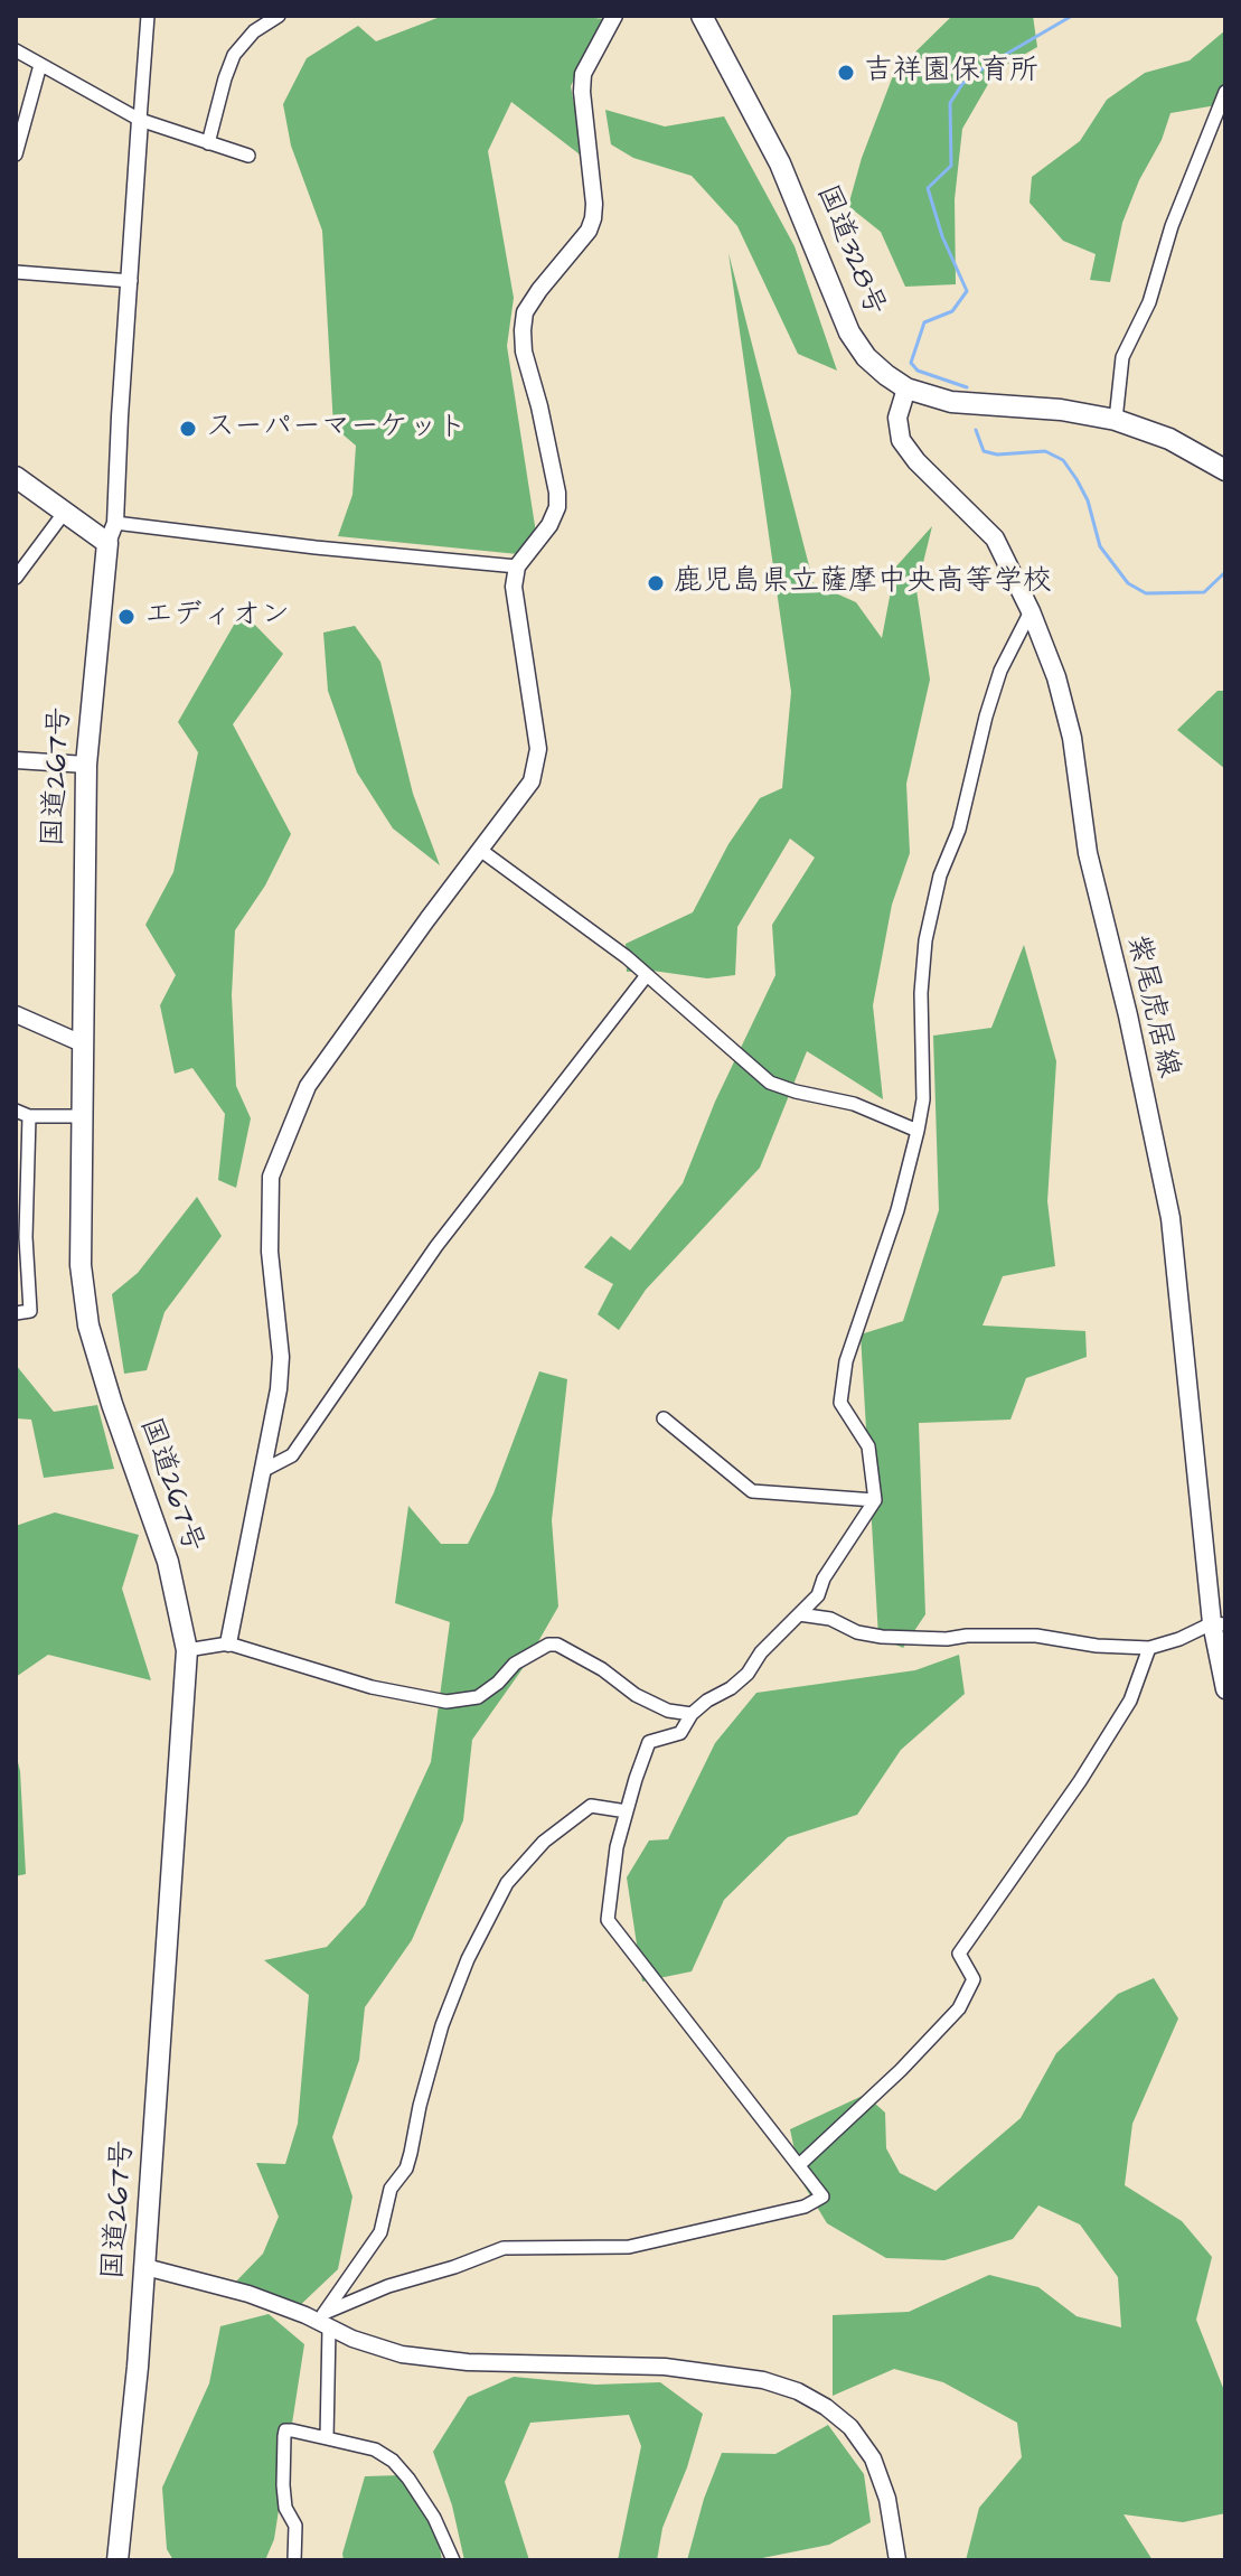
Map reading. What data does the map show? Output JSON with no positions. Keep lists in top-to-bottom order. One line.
{"streets":{"highway":["国道328号","国道267号"],"main road":["紫尾虎居線"]},"crossings":[["国道328号","紫尾虎居線"]],"places":["吉祥園保育所","スーパーマーケット","鹿児島県立薩摩中央高等学校","エディオン"]}
